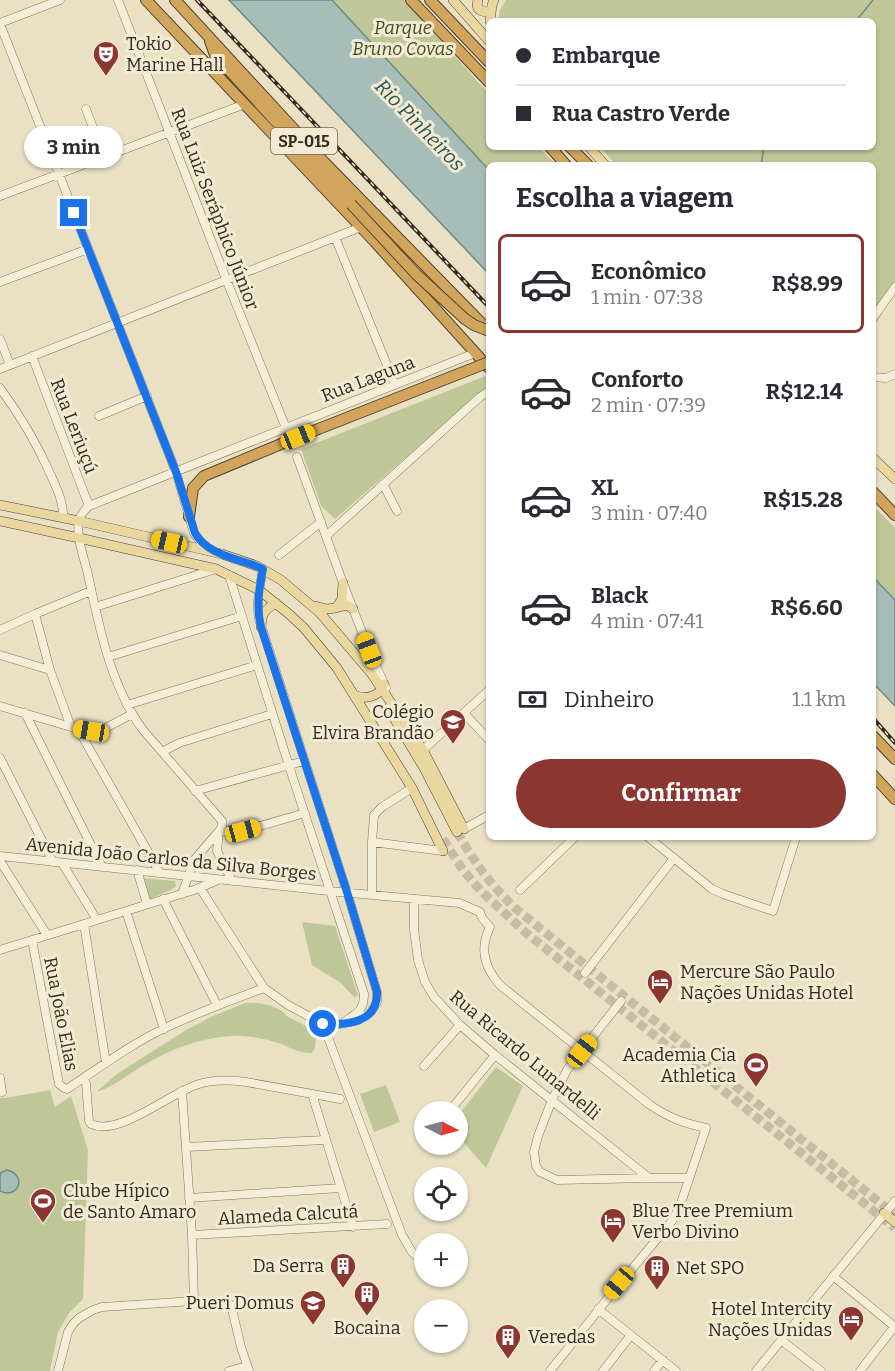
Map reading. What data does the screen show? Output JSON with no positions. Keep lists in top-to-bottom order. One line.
{"streets":{"highway":["SP-015"],"street":["Rua Luiz Seráphico Júnior","Rua Laguna","Rua Leriuçú","Avenida João Carlos da Silva Borges","Rua João Elias","Rua Ricardo Lunardelli","Alameda Calcutá"]},"crossings":[["Rua Luiz Seráphico Júnior","Rua Laguna"],["Rua Laguna","Rua Leriuçú"],["Avenida João Carlos da Silva Borges","Rua Ricardo Lunardelli"]],"water":["Rio Pinheiros"],"parks":["Parque Bruno Covas"],"places":{"theatre":["Tokio Marine Hall"],"school or university":["Colégio Elvira Brandão","Pueri Domus"],"hotel":["Mercure São Paulo Nações Unidas Hotel","Blue Tree Premium Verbo Divino","Hotel Intercity Nações Unidas"],"sports":["Academia Cia Athletica","Clube Hípico de Santo Amaro"],"building":["Da Serra","Net SPO","Bocaina","Veredas"]},"north":"right","page":{"banner":["Embarque","Rua Castro Verde"],"bubble":"3 min","heading":"Escolha a viagem","list":[{"name":"Econômico","note":"1 min · 07:38","value":"R$8.99"},{"name":"Conforto","note":"2 min · 07:39","value":"R$12.14"},{"name":"XL","note":"3 min · 07:40","value":"R$15.28"},{"name":"Black","note":"4 min · 07:41","value":"R$6.60"}],"pay":["Dinheiro","1.1 km"],"buttons":"Confirmar","map_buttons":["+","−"]}}
